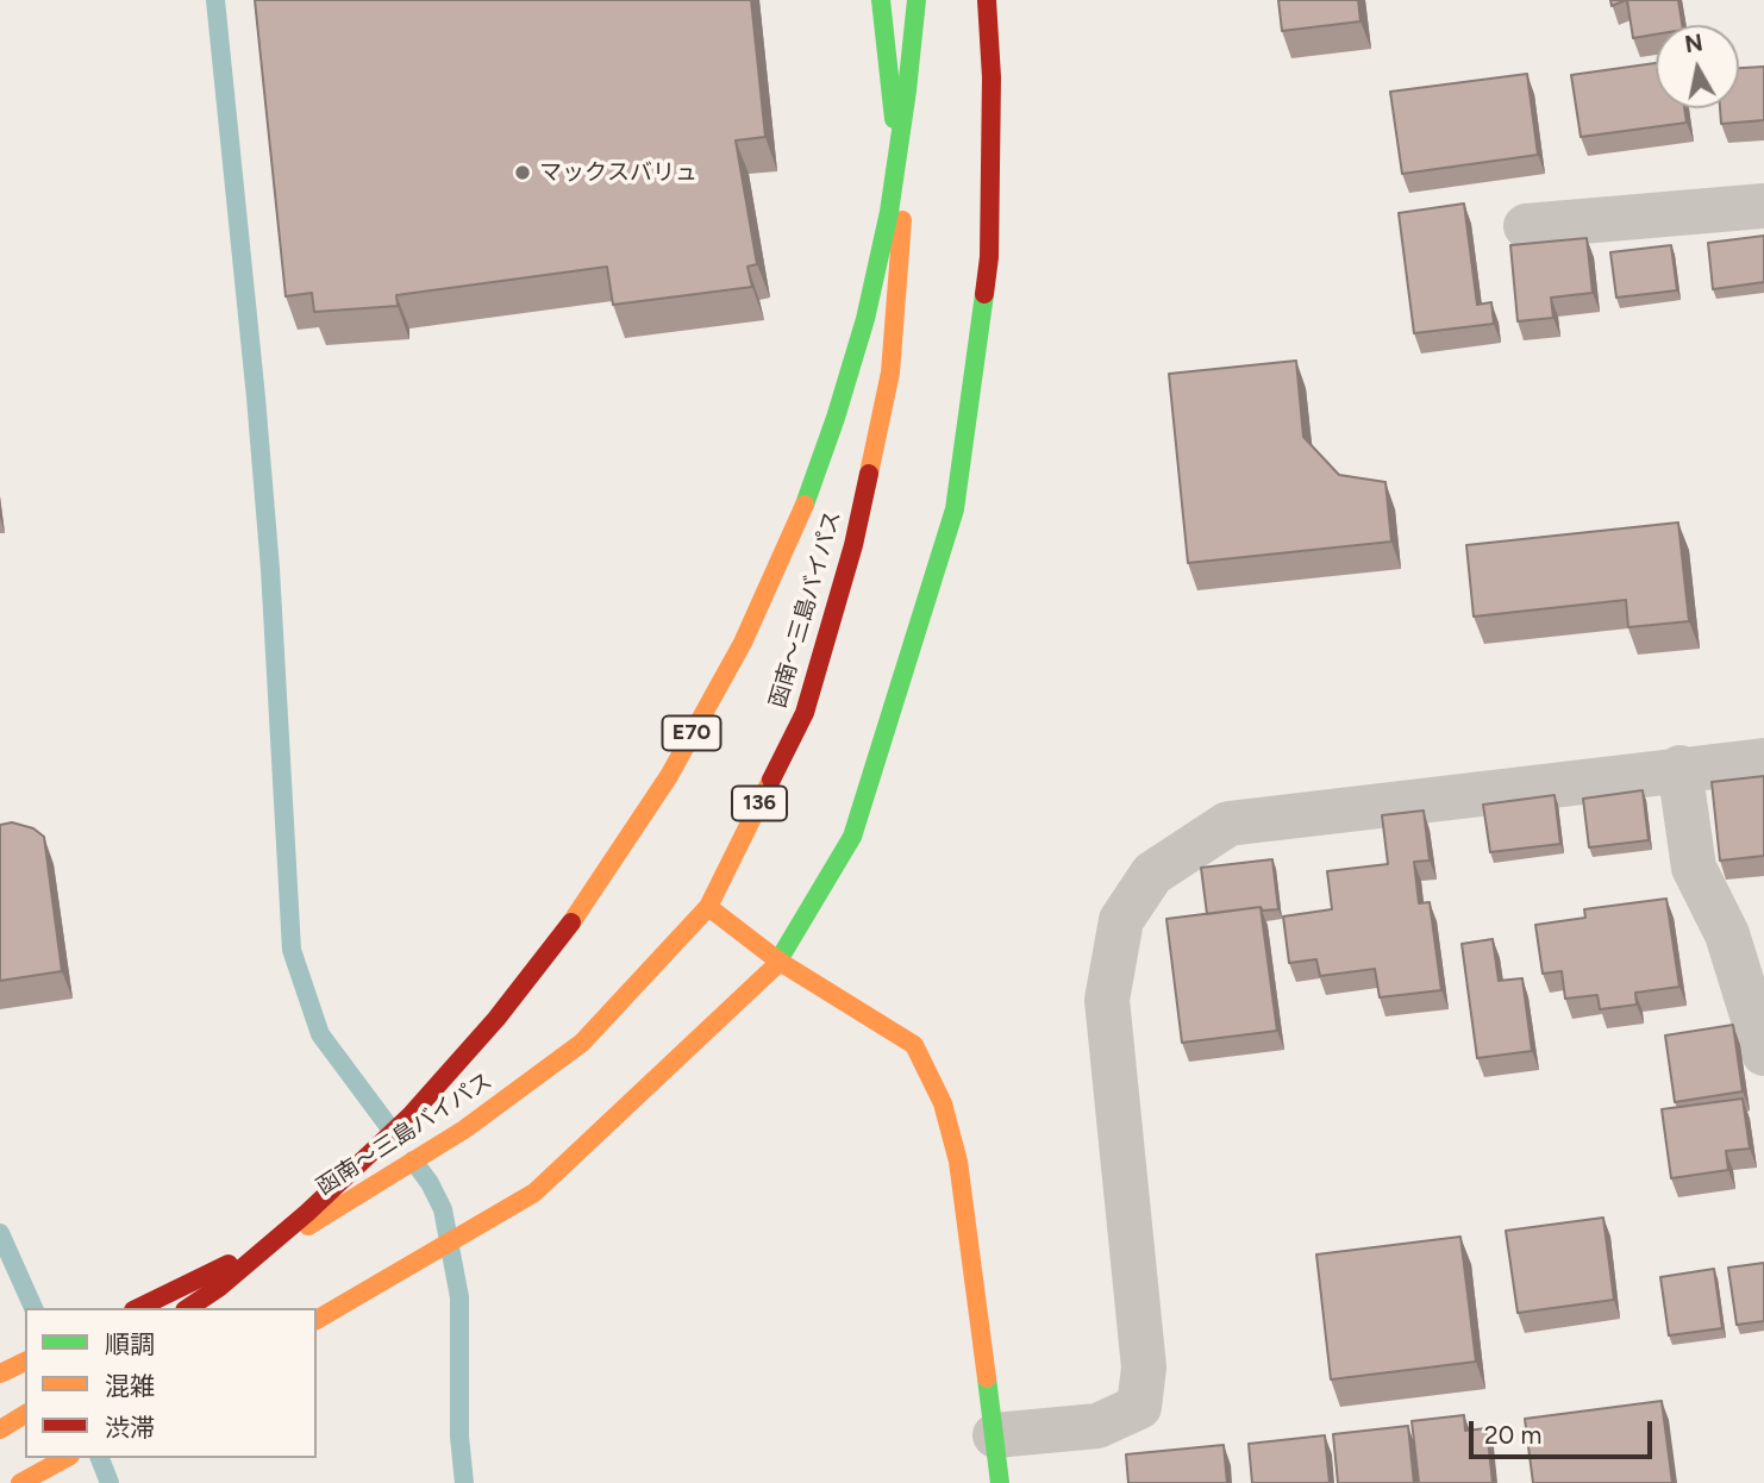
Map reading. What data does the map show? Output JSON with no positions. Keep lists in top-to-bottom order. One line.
{"streets":{"main road":["函南～三島バイパス","E70","136"]},"places":["マックスバリュ"],"legend":["順調","混雑","渋滞"],"scale_bar":"20 m","north":"top"}
